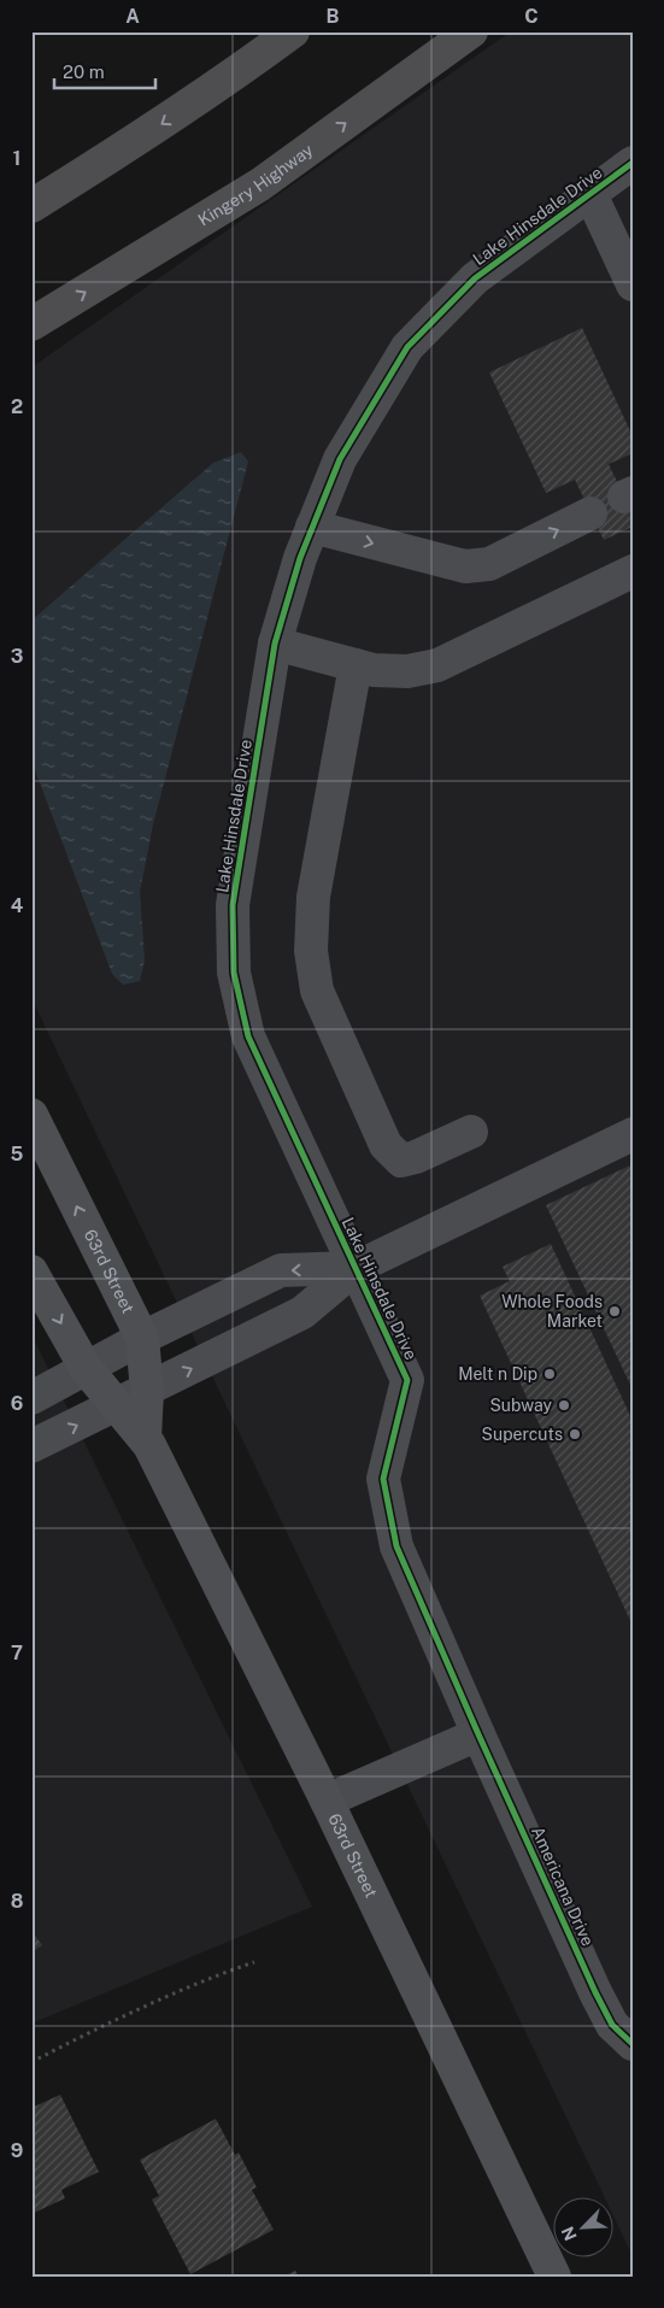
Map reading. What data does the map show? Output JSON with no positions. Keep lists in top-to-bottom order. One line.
{"streets":{"highway":["Kingery Highway"],"main road":["63rd Street"],"street":["Lake Hinsdale Drive","Americana Drive"]},"crossings":[["Lake Hinsdale Drive","63rd Street"],["Lake Hinsdale Drive","Americana Drive"]],"places":["Whole Foods Market","Melt n Dip","Subway","Supercuts"],"scale_bar":"20 m","north":"bottom left","grid":{"columns":["A","B","C"],"rows":["1","2","3","4","5","6","7","8","9"]}}
